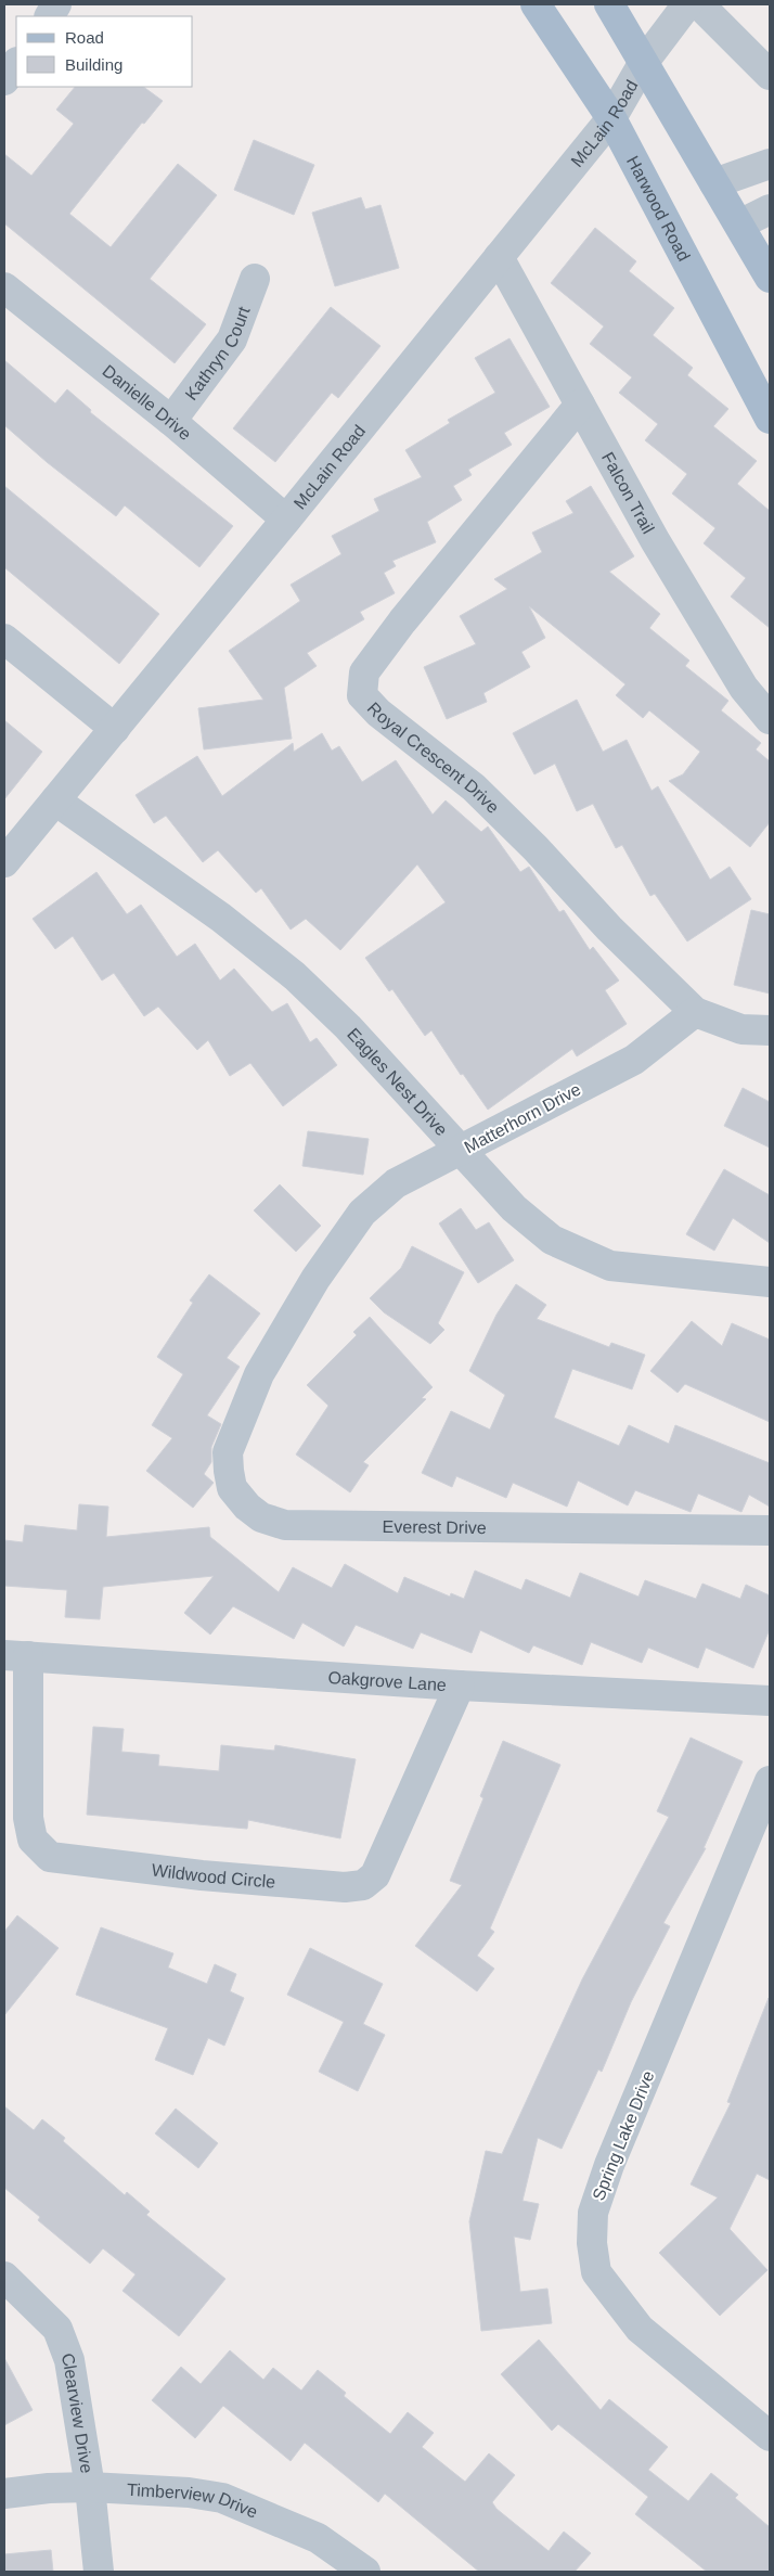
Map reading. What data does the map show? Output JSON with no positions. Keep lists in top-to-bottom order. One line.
{"streets":{"main road":["Harwood Road"],"street":["McLain Road","Kathryn Court","Danielle Drive","Falcon Trail","Royal Crescent Drive","Eagles Nest Drive","Matterhorn Drive","Everest Drive","Oakgrove Lane","Wildwood Circle","Spring Lake Drive","Clearview Drive","Timberview Drive"]},"crossings":[["McLain Road","Harwood Road"],["McLain Road","Danielle Drive"],["McLain Road","Falcon Trail"],["McLain Road","Eagles Nest Drive"],["Kathryn Court","Danielle Drive"],["Falcon Trail","Royal Crescent Drive"],["Royal Crescent Drive","Matterhorn Drive"],["Eagles Nest Drive","Matterhorn Drive"],["Matterhorn Drive","Everest Drive"],["Oakgrove Lane","Wildwood Circle"],["Clearview Drive","Timberview Drive"]],"legend":["Road","Building"]}
